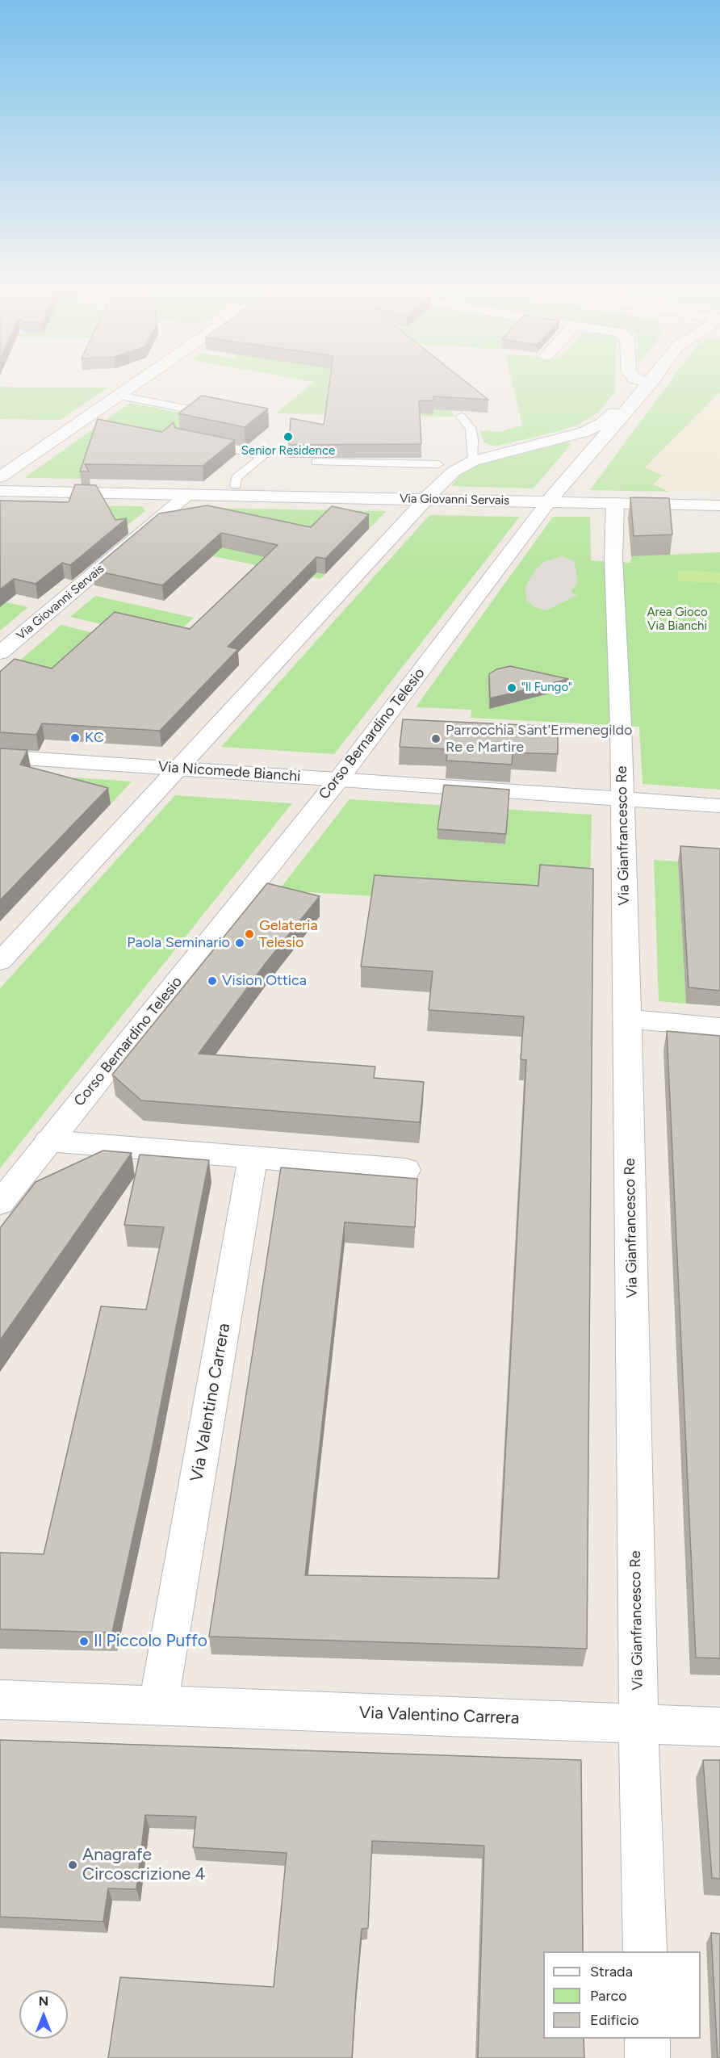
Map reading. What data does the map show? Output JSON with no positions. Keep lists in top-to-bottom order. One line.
{"streets":{"street":["Via Giovanni Servais","Corso Bernardino Telesio","Via Nicomede Bianchi","Via Gianfrancesco Re","Via Valentino Carrera"]},"crossings":[["Via Giovanni Servais","Corso Bernardino Telesio"],["Via Giovanni Servais","Via Gianfrancesco Re"],["Corso Bernardino Telesio","Via Nicomede Bianchi"],["Via Nicomede Bianchi","Via Gianfrancesco Re"],["Via Gianfrancesco Re","Via Valentino Carrera"]],"parks":["Area Gioco Via Bianchi"],"places":["Senior Residence","\"Il Fungo\"","KC","Parrocchia Sant'Ermenegildo Re e Martire","Gelateria Telesio","Paola Seminario","Vision Ottica","Il Piccolo Puffo","Anagrafe Circoscrizione 4"],"legend":["Strada","Parco","Edificio"],"north":"top"}
